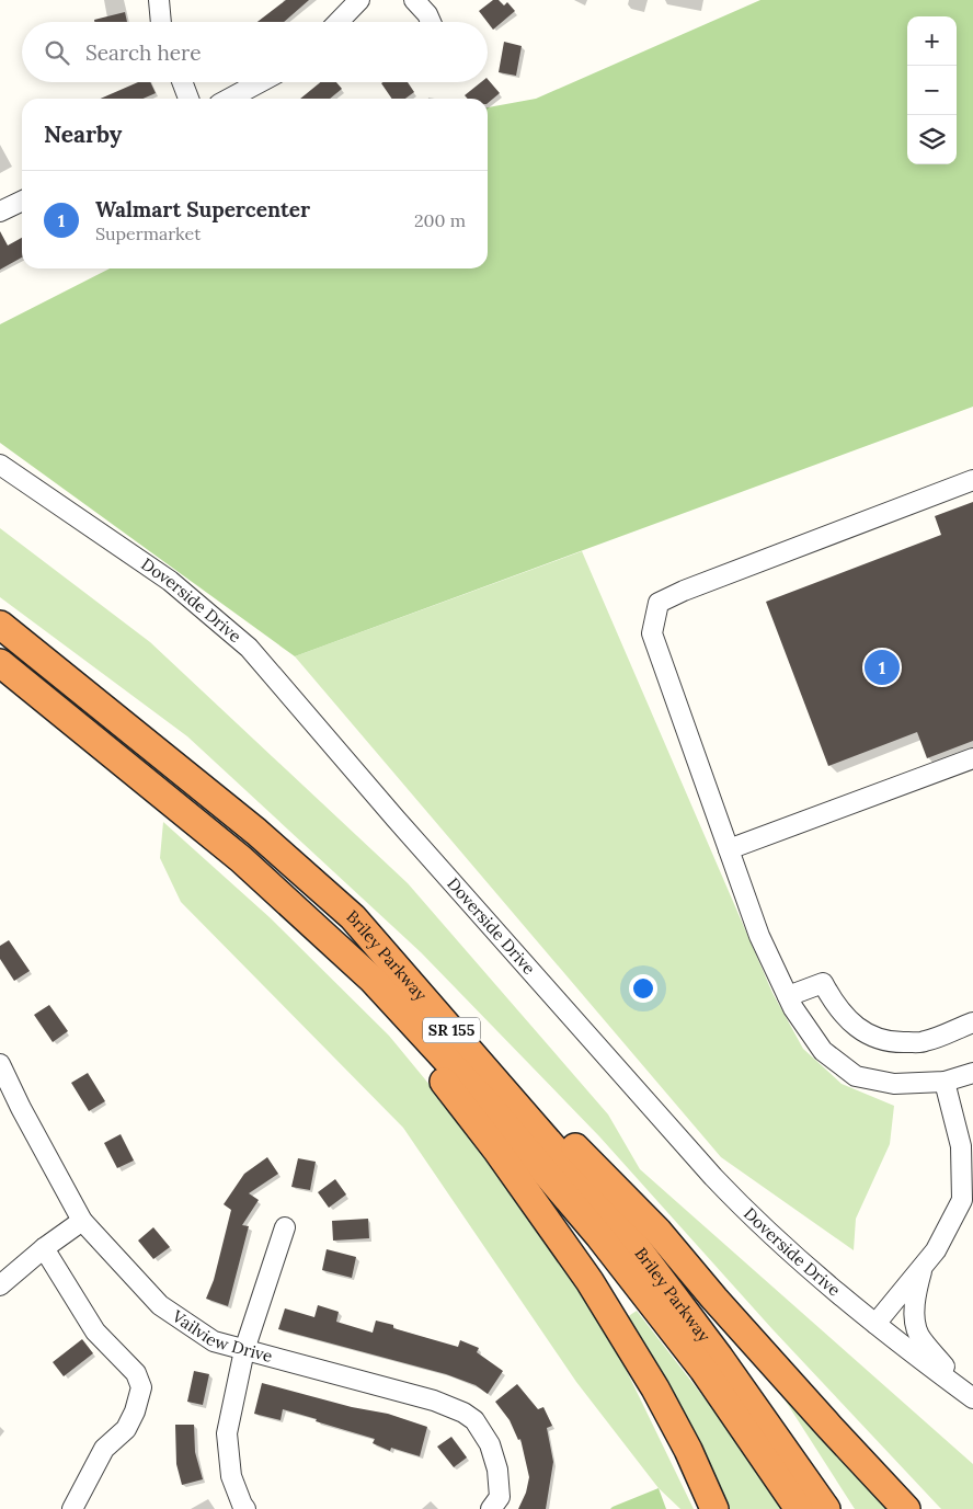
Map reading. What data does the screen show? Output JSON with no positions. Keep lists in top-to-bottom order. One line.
{"streets":{"highway":["Briley Parkway","SR 155"],"street":["Doverside Drive","Vailview Drive"]},"page":{"map_buttons":["+","−"],"search":"Search here","heading":"Nearby","list":[{"mark":"1","name":"Walmart Supercenter","note":"Supermarket","value":"200 m"}],"pins":"1"}}
